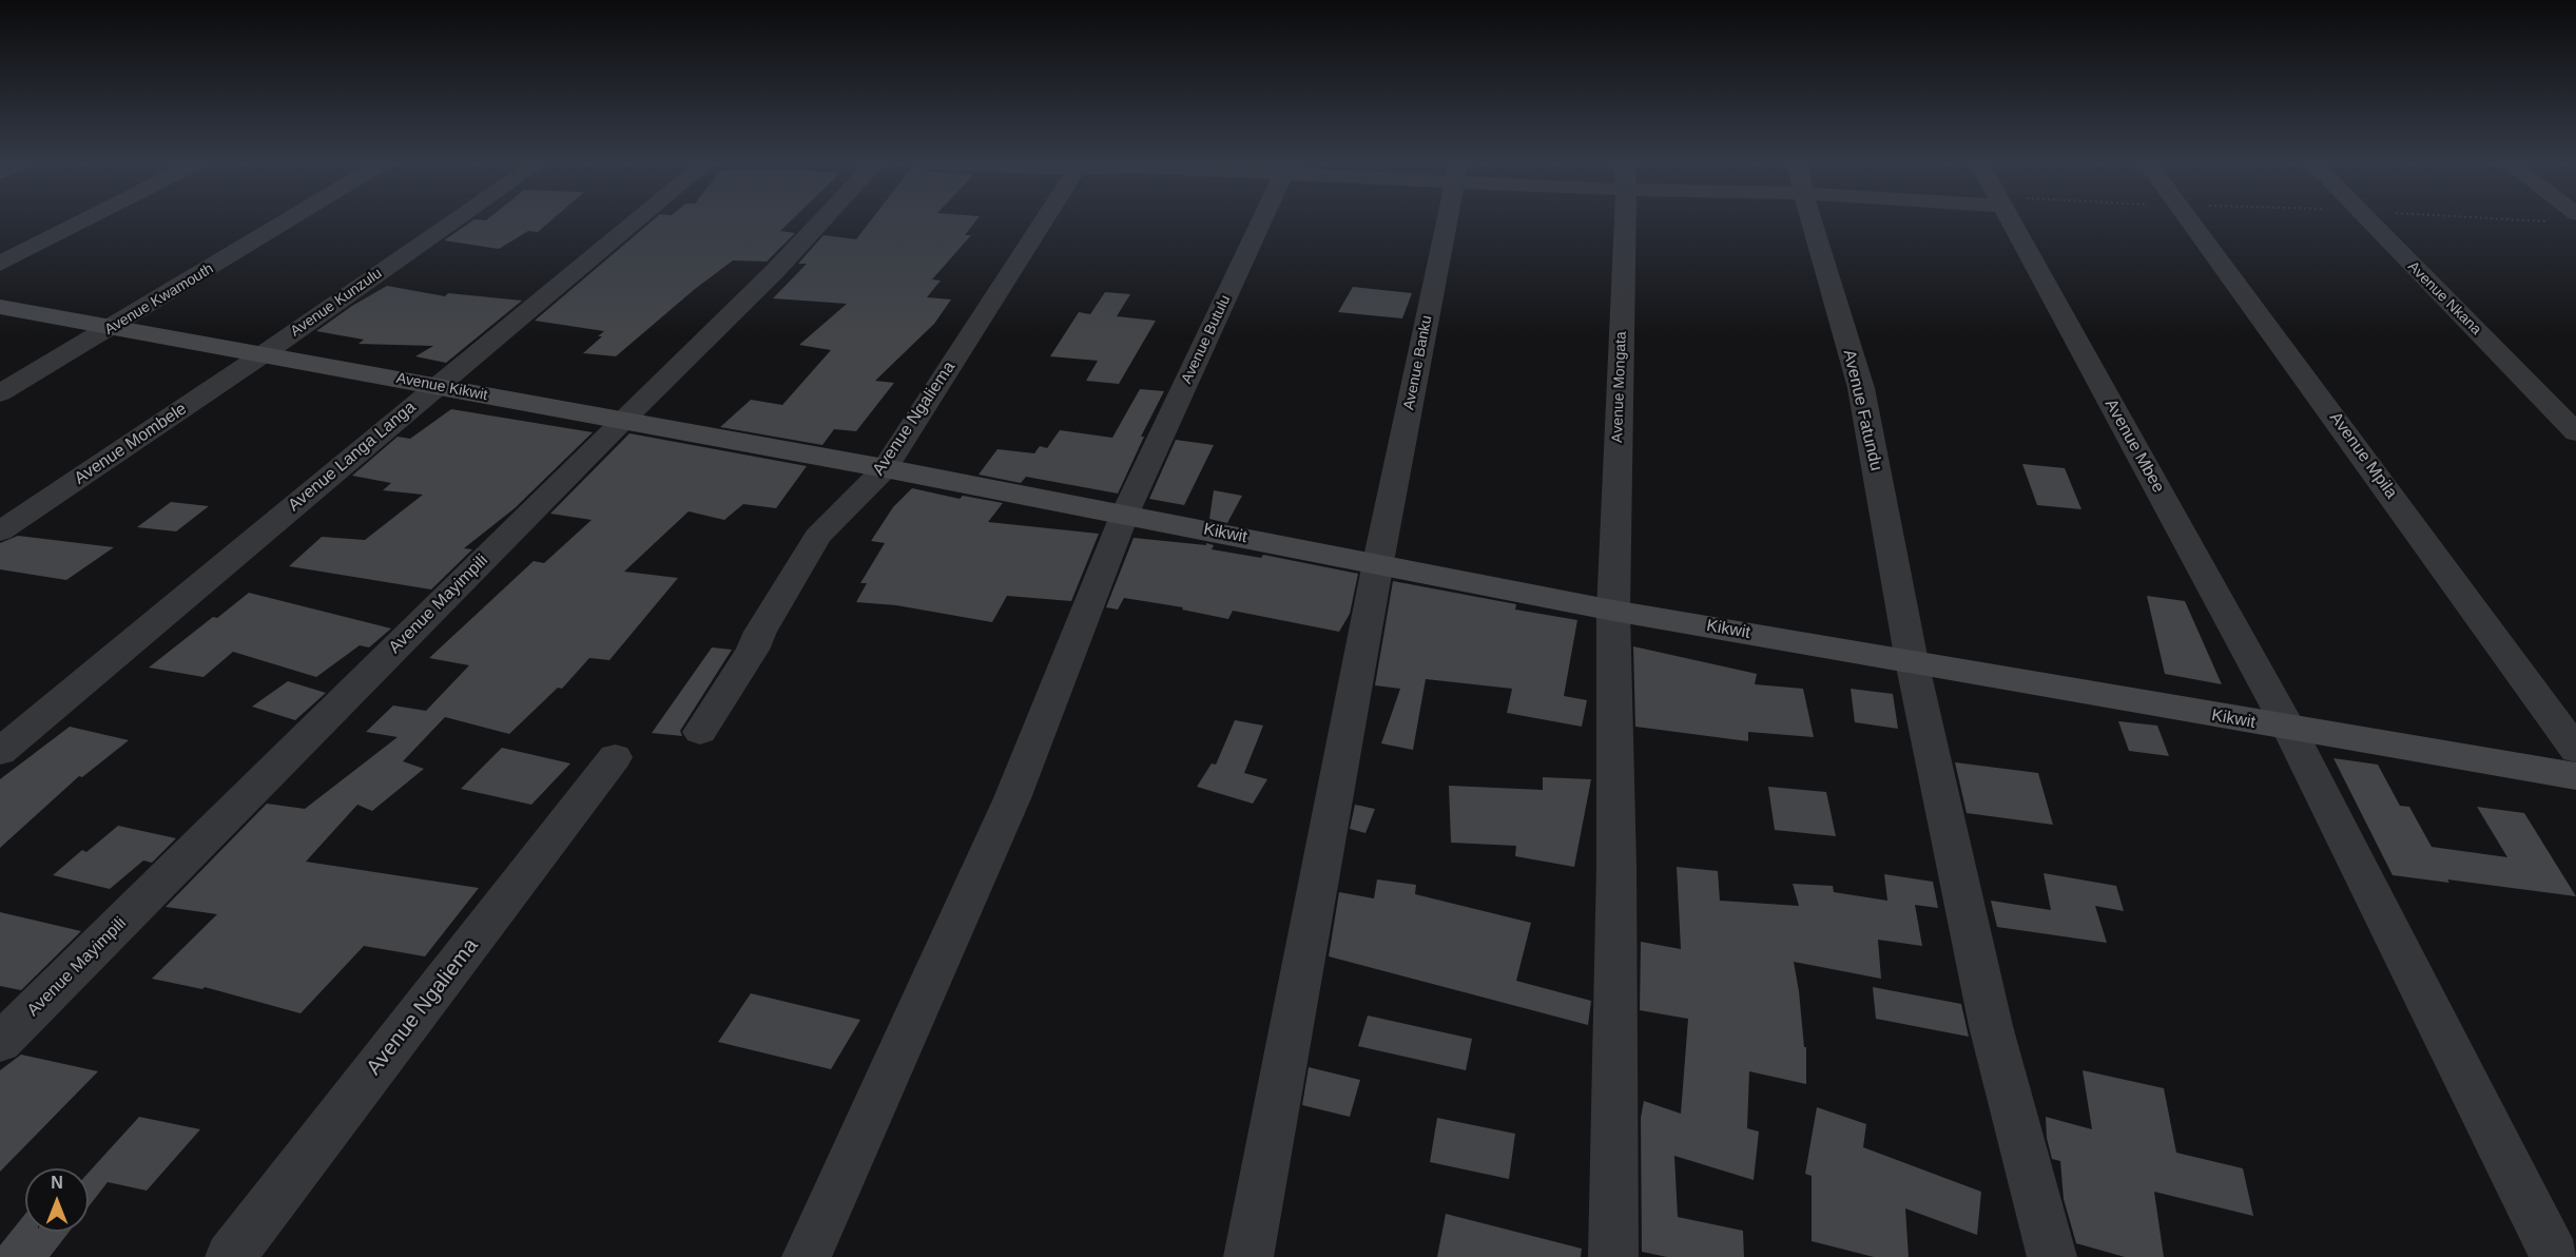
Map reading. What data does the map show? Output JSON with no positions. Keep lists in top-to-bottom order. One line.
{"streets":{"main road":["Avenue Kikwit","Kikwit"],"street":["Avenue Nkana","Avenue Kwamouth","Avenue Kunzulu","Avenue Butulu","Avenue Banku","Avenue Mongata","Avenue Fatundu","Avenue Ngaliema","Avenue Mombele","Avenue Mbee","Avenue Mpila","Avenue Langa Langa","Avenue Mayimpili"]},"crossings":[["Avenue Kwamouth","Avenue Kikwit"],["Avenue Kunzulu","Avenue Kikwit"],["Avenue Kunzulu","Avenue Mombele"],["Avenue Butulu","Kikwit"],["Avenue Banku","Kikwit"],["Avenue Kikwit","Avenue Ngaliema"],["Avenue Kikwit","Avenue Mombele"],["Avenue Kikwit","Avenue Langa Langa"],["Avenue Kikwit","Kikwit"],["Avenue Kikwit","Avenue Mayimpili"],["Avenue Mongata","Kikwit"],["Avenue Fatundu","Kikwit"],["Avenue Ngaliema","Kikwit"],["Avenue Mbee","Kikwit"]],"north":"top"}
